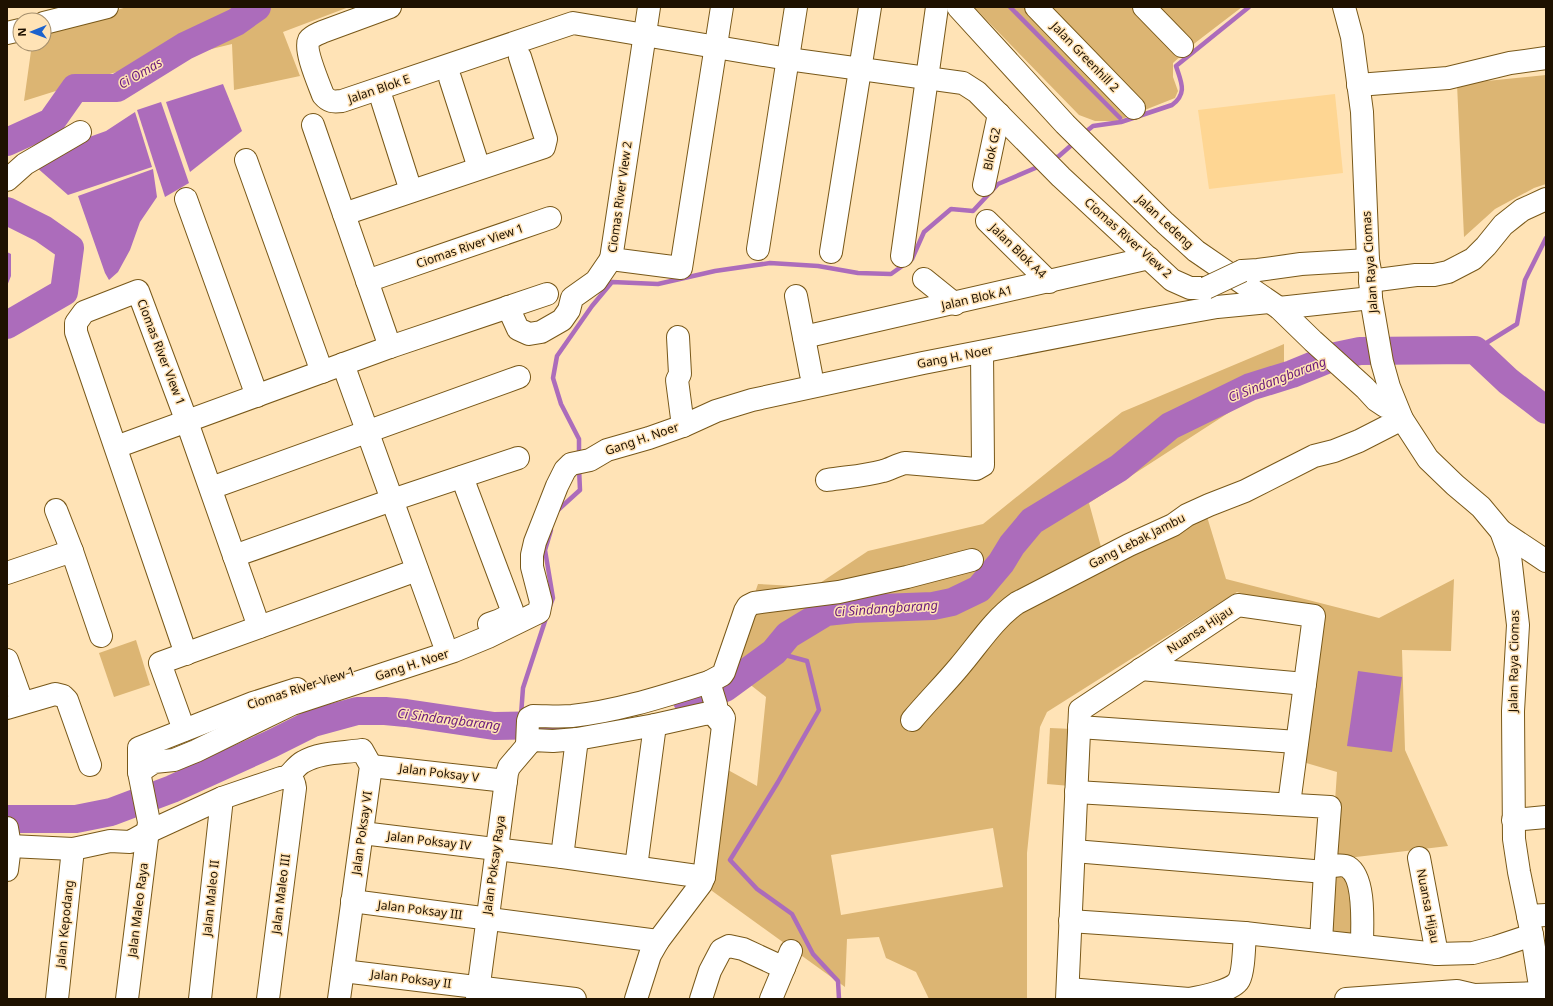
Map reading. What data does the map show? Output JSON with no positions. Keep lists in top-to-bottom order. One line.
{"streets":{"street":["Jalan Greenhill 2","Jalan Blok E","Blok G2","Ciomas River View 2","Jalan Ledeng","Ciomas River View 1","Jalan Blok A4","Jalan Raya Ciomas","Jalan Blok A1","Gang H. Noer","Gang Lebak Jambu","Nuansa Hijau","Jalan Poksay V","Jalan Poksay VI","Jalan Poksay IV","Jalan Poksay Raya","Jalan Maleo III","Jalan Maleo II","Jalan Maleo Raya","Jalan Poksay III","Jalan Kepodang","Jalan Poksay II"]},"crossings":[["Jalan Blok E","Ciomas River View 2"],["Blok G2","Ciomas River View 2"],["Ciomas River View 2","Jalan Raya Ciomas"],["Ciomas River View 2","Jalan Blok A1"],["Ciomas River View 2","Gang H. Noer"],["Jalan Ledeng","Jalan Raya Ciomas"],["Jalan Ledeng","Gang H. Noer"],["Jalan Ledeng","Gang Lebak Jambu"],["Ciomas River View 1","Gang H. Noer"],["Ciomas River View 1","Jalan Maleo Raya"],["Jalan Blok A4","Jalan Blok A1"],["Jalan Raya Ciomas","Gang H. Noer"],["Jalan Raya Ciomas","Gang Lebak Jambu"],["Jalan Raya Ciomas","Nuansa Hijau"],["Gang H. Noer","Jalan Maleo Raya"],["Jalan Poksay V","Jalan Poksay VI"],["Jalan Poksay V","Jalan Poksay Raya"],["Jalan Poksay VI","Jalan Poksay IV"],["Jalan Poksay VI","Jalan Poksay III"],["Jalan Poksay VI","Jalan Poksay II"],["Jalan Poksay IV","Jalan Poksay Raya"],["Jalan Poksay Raya","Jalan Poksay III"],["Jalan Poksay Raya","Jalan Poksay II"]],"water":["Ci Omas","Ci Sindangbarang"],"north":"left"}
